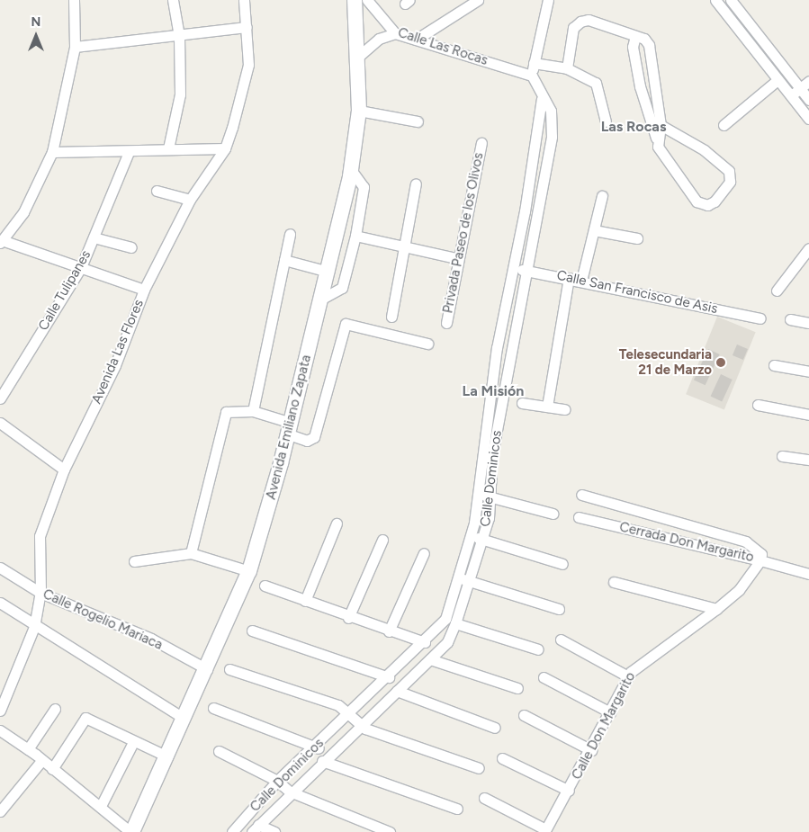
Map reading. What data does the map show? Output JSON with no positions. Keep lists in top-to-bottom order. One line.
{"streets":{"main road":["Avenida Emiliano Zapata"],"street":["Calle Las Rocas","Privada Paseo de los Olivos","Calle Tulipanes","Calle San Francisco de Asis","Avenida Las Flores","Calle Dominicos","Cerrada Don Margarito","Calle Rogelio Mariaca","Calle Don Margarito"]},"crossings":[["Calle Las Rocas","Calle Dominicos"],["Calle San Francisco de Asis","Calle Dominicos"],["Avenida Las Flores","Calle Rogelio Mariaca"],["Avenida Emiliano Zapata","Calle Rogelio Mariaca"],["Cerrada Don Margarito","Calle Don Margarito"]],"districts":["Las Rocas","La Misión"],"places":["Telesecundaria 21 de Marzo"],"north":"top"}
